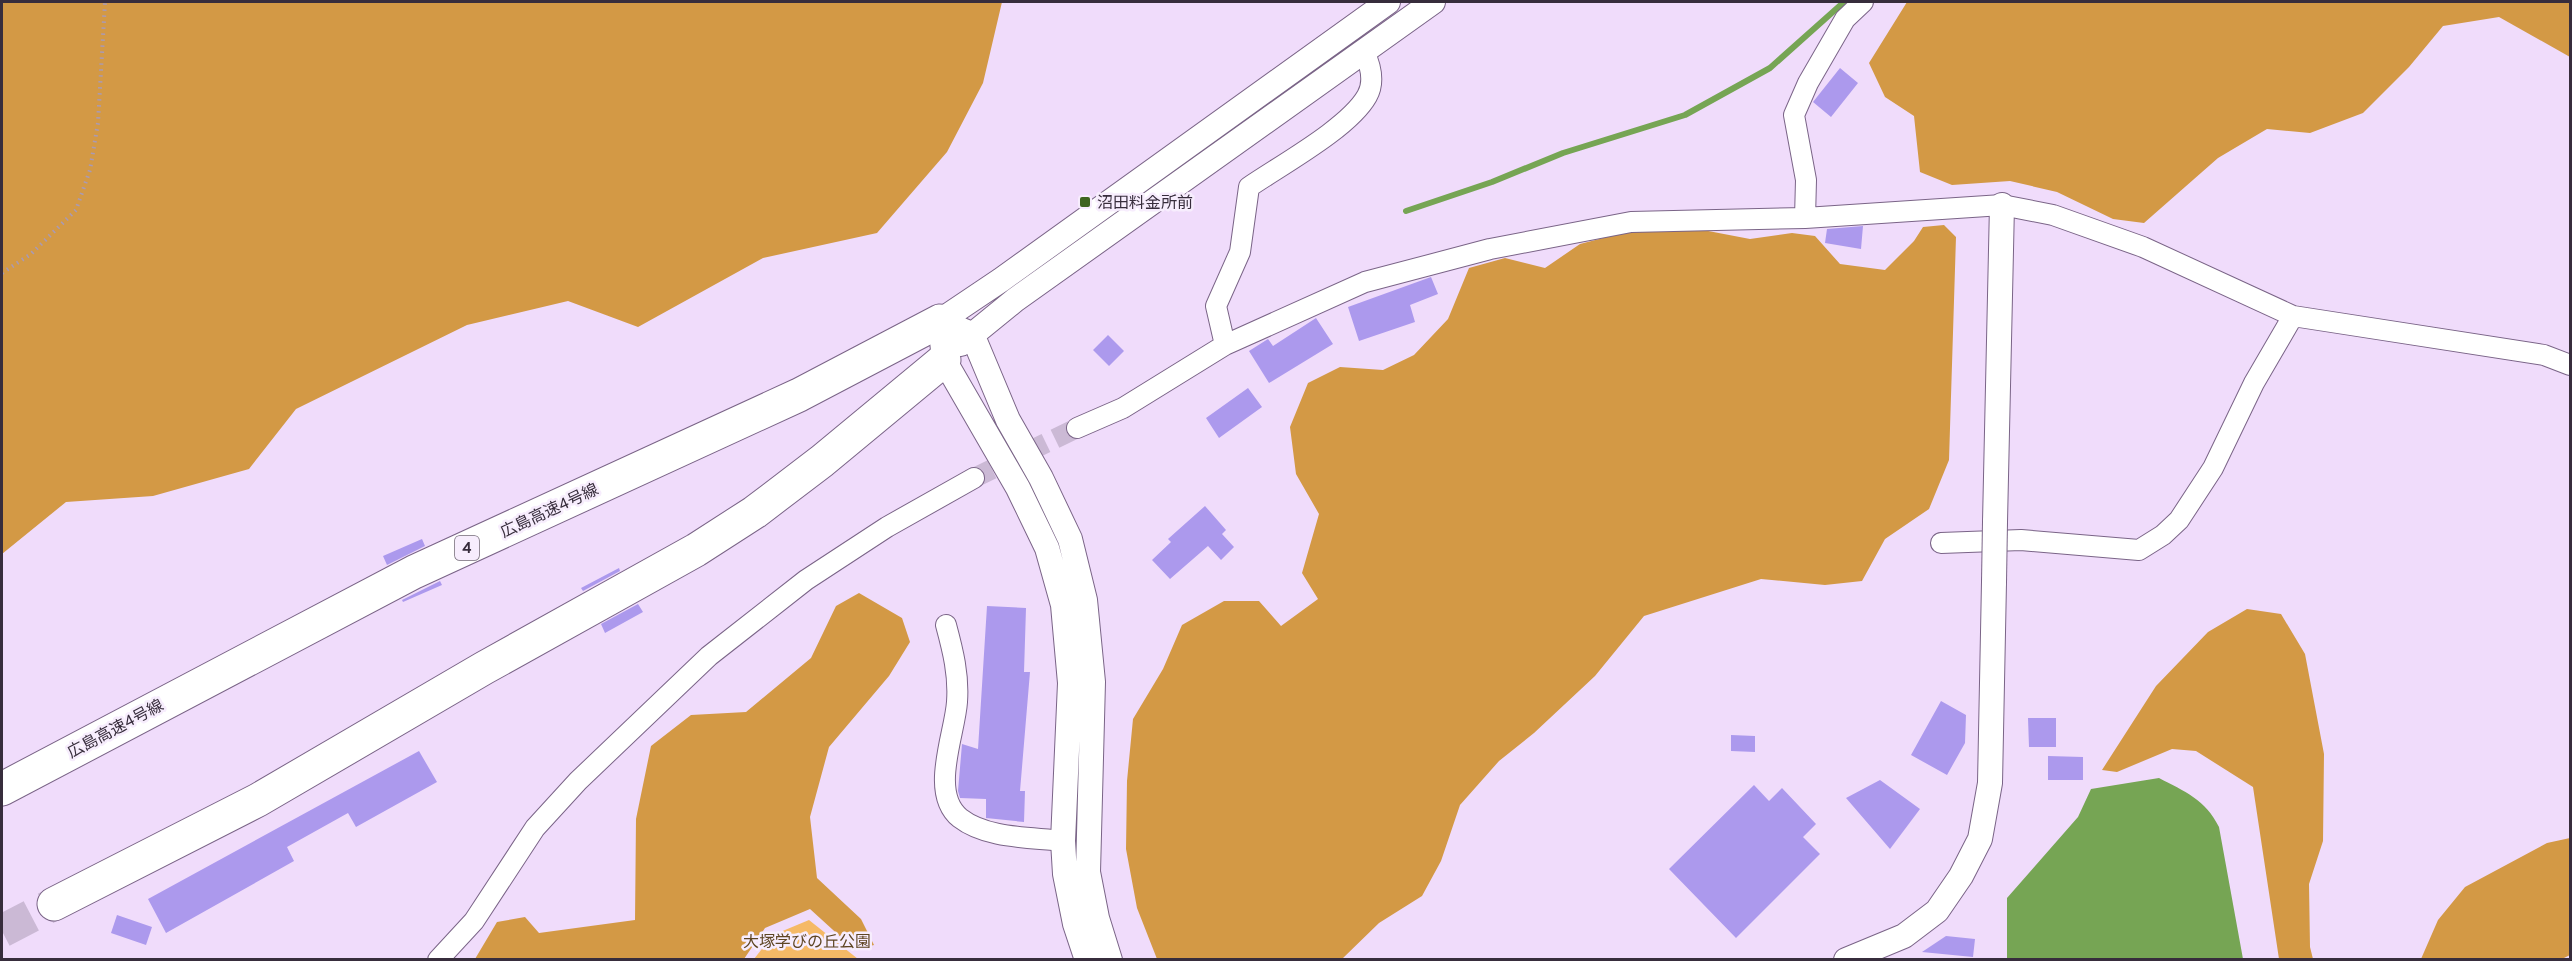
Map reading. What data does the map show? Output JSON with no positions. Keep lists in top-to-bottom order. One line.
{"streets":{"highway":["広島高速4号線","4"]},"parks":["大塚学びの丘公園"],"places":{"transit":["沼田料金所前"]}}
